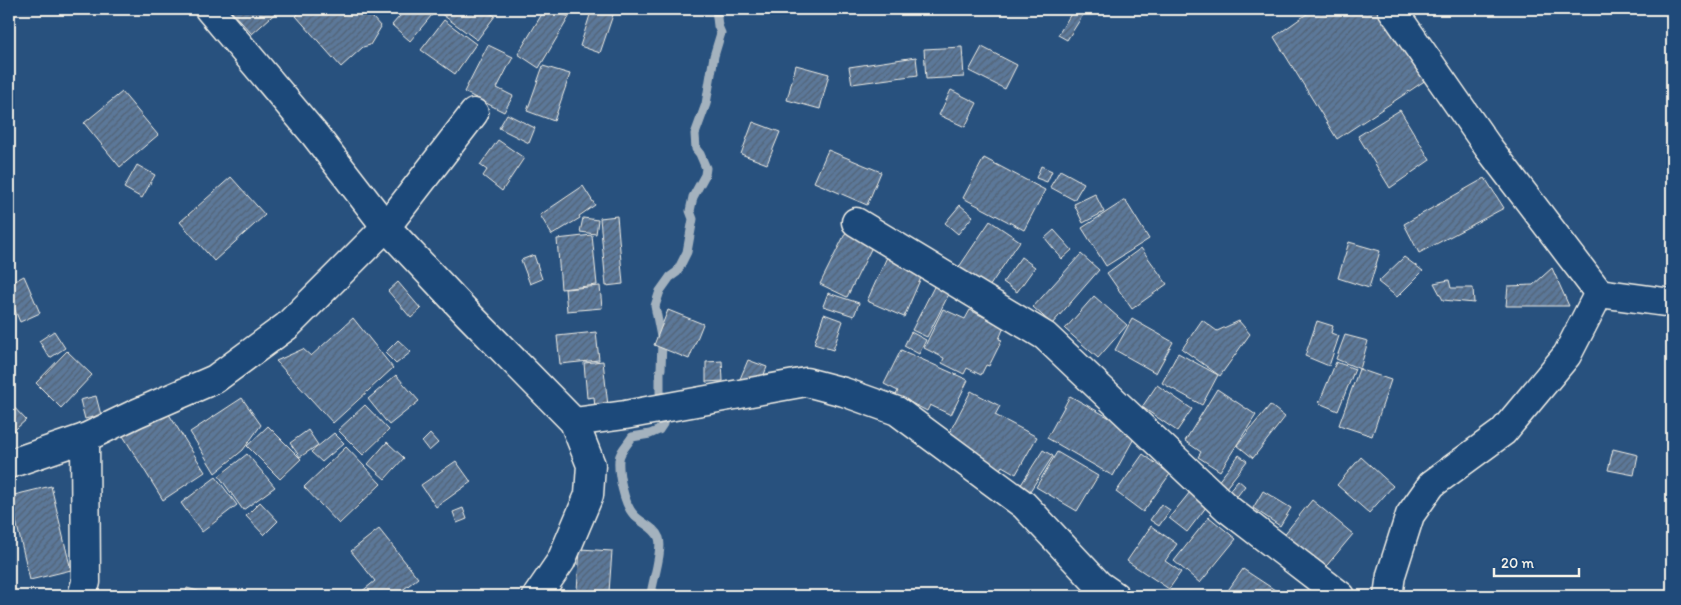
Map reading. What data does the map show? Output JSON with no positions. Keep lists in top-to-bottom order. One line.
{"scale_bar":"20 m"}
